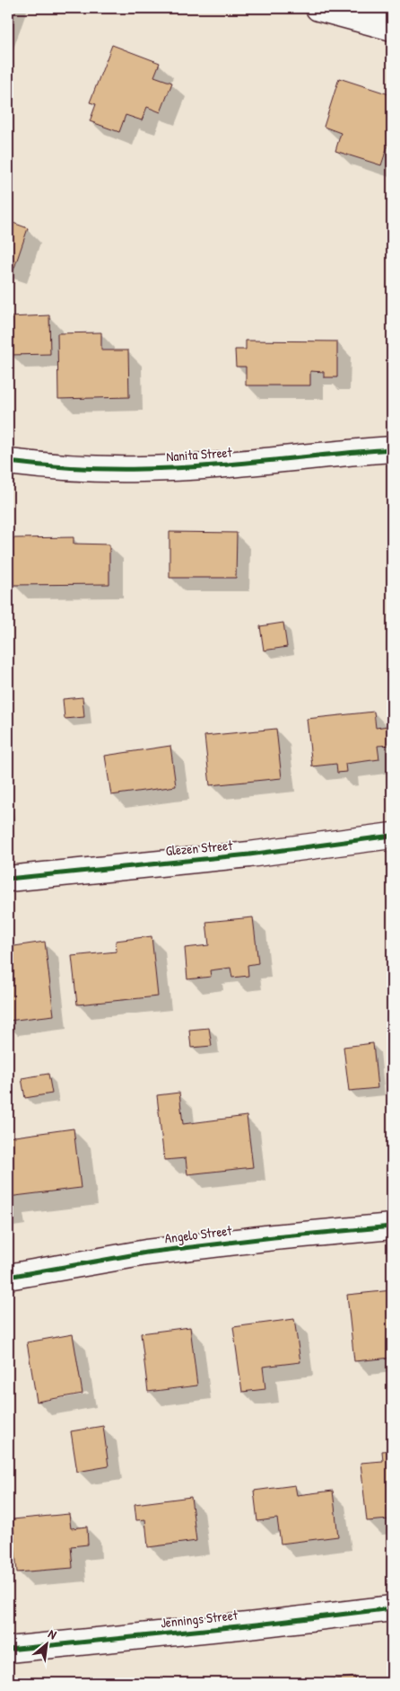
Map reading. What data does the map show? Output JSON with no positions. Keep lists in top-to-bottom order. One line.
{"streets":{"street":["Nanita Street","Glezen Street","Angelo Street","Jennings Street"]},"north":"top right"}
